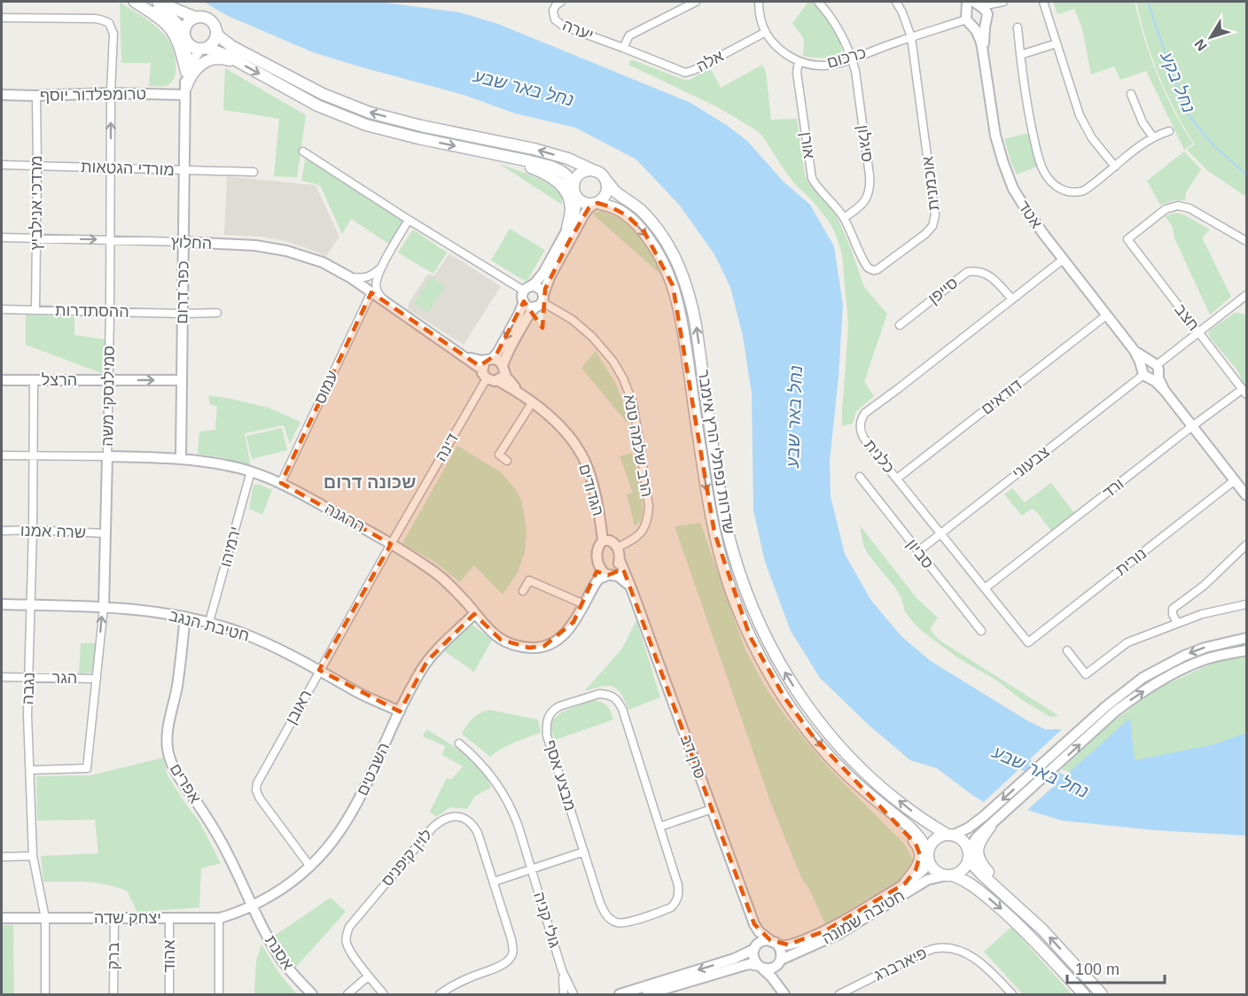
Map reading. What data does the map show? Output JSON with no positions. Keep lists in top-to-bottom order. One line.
{"streets":{"main road":["שדרות נפתלי הרץ אימבר"],"street":["יערה","כרכום","אלה","טרומפלדור יוסף","סיגלון","אורן","מורדי הגטאות","אוכמנית","מרדכי אנילביץ","אטד","החלוץ","סייפן","כפר דרום","ההסתדרות","חצב","הרצל","עמוס","סמילנסקי משה","דודאים","הרב שלמה טנא","דינה","כלנית","צבעוני","ורד","הגדודים","ההגנה","שרה אמנו","ירמיהו","סביון","נורית","חטיבת הנגב","הגר","נגבה","ראובן","סרן דב","השבטים","מבצע אסף","אפרים","לוין קיפניס","חטיבה שמונה","יצחק שדה","גולי קניה","אסנת","ברק","אהוד","פיארברג"]},"crossings":[["יערה","אלה"],["כרכום","אלה"],["כרכום","סיגלון"],["כרכום","אורן"],["כרכום","אוכמנית"],["כרכום","אטד"],["טרומפלדור יוסף","מרדכי אנילביץ"],["טרומפלדור יוסף","כפר דרום"],["טרומפלדור יוסף","סמילנסקי משה"],["סיגלון","אורן"],["סיגלון","אוכמנית"],["אורן","אוכמנית"],["מורדי הגטאות","מרדכי אנילביץ"],["מורדי הגטאות","כפר דרום"],["מורדי הגטאות","סמילנסקי משה"],["מרדכי אנילביץ","החלוץ"],["מרדכי אנילביץ","ההסתדרות"],["אטד","דודאים"],["אטד","כלנית"],["אטד","צבעוני"],["אטד","ורד"],["אטד","נורית"],["החלוץ","כפר דרום"],["החלוץ","עמוס"],["החלוץ","סמילנסקי משה"],["סייפן","כלנית"],["כפר דרום","ההסתדרות"],["כפר דרום","הרצל"],["כפר דרום","ההגנה"],["ההסתדרות","סמילנסקי משה"],["חצב","ורד"],["הרצל","סמילנסקי משה"],["הרצל","נגבה"],["עמוס","ההגנה"],["סמילנסקי משה","ההגנה"],["סמילנסקי משה","שרה אמנו"],["סמילנסקי משה","חטיבת הנגב"],["סמילנסקי משה","הגר"],["סמילנסקי משה","נגבה"],["דודאים","כלנית"],["הרב שלמה טנא","הגדודים"],["הרב שלמה טנא","ההגנה"],["הרב שלמה טנא","סרן דב"],["דינה","הגדודים"],["דינה","ההגנה"],["דינה","ראובן"],["שדרות נפתלי הרץ אימבר","חטיבה שמונה"],["כלנית","צבעוני"],["כלנית","ורד"],["כלנית","נורית"],["צבעוני","סביון"],["הגדודים","ההגנה"],["הגדודים","סרן דב"],["ההגנה","ירמיהו"],["ההגנה","נגבה"],["ההגנה","ראובן"],["ההגנה","סרן דב"],["ההגנה","השבטים"],["שרה אמנו","נגבה"],["ירמיהו","חטיבת הנגב"],["חטיבת הנגב","נגבה"],["חטיבת הנגב","ראובן"],["חטיבת הנגב","השבטים"],["חטיבת הנגב","אפרים"],["הגר","נגבה"],["נגבה","יצחק שדה"],["ראובן","השבטים"],["סרן דב","חטיבה שמונה"],["השבטים","אפרים"],["השבטים","יצחק שדה"],["השבטים","אסנת"],["אפרים","יצחק שדה"],["אפרים","אסנת"],["יצחק שדה","אסנת"],["יצחק שדה","ברק"],["יצחק שדה","אהוד"]],"one_way":["הרצל"],"districts":["שכונה דרום"],"water":["נחל בקע","נחל באר שבע"],"scale_bar":"100 m","north":"bottom left"}
